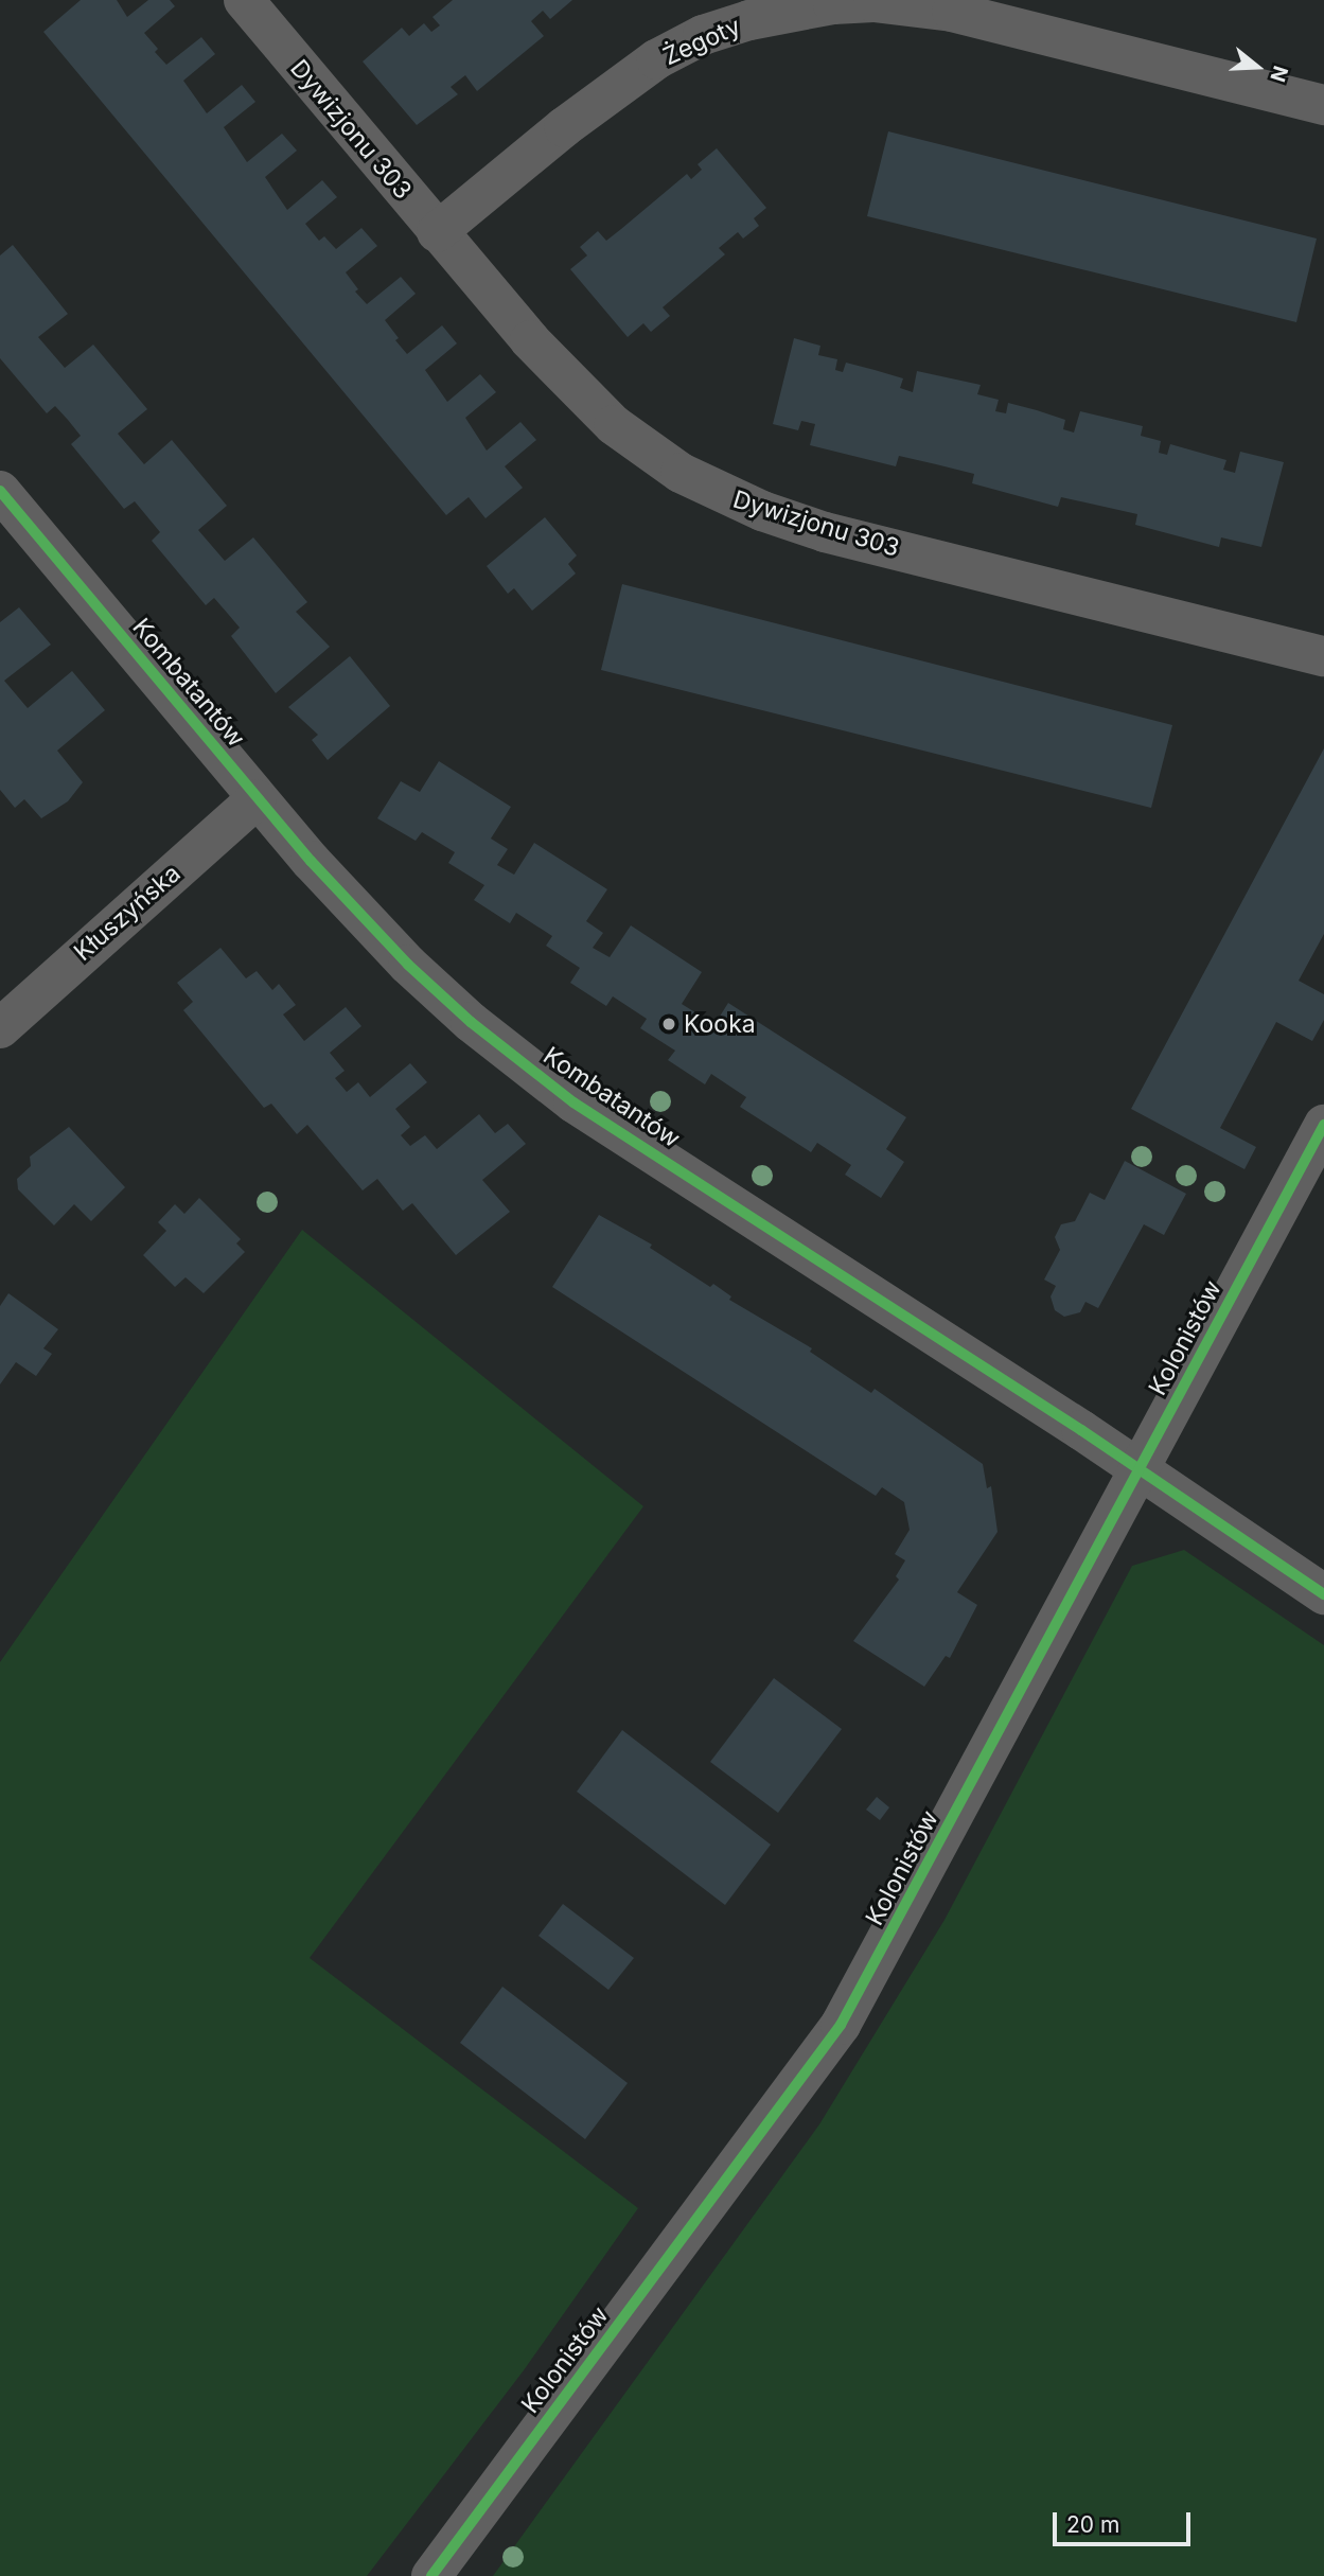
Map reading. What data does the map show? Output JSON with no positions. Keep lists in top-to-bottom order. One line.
{"streets":{"street":["Żegoty","Dywizjonu 303","Kombatantów","Kłuszyńska","Kolonistów"]},"crossings":[["Żegoty","Dywizjonu 303"],["Kombatantów","Kłuszyńska"],["Kombatantów","Kolonistów"]],"places":["Kooka"],"scale_bar":"20 m","north":"right"}
